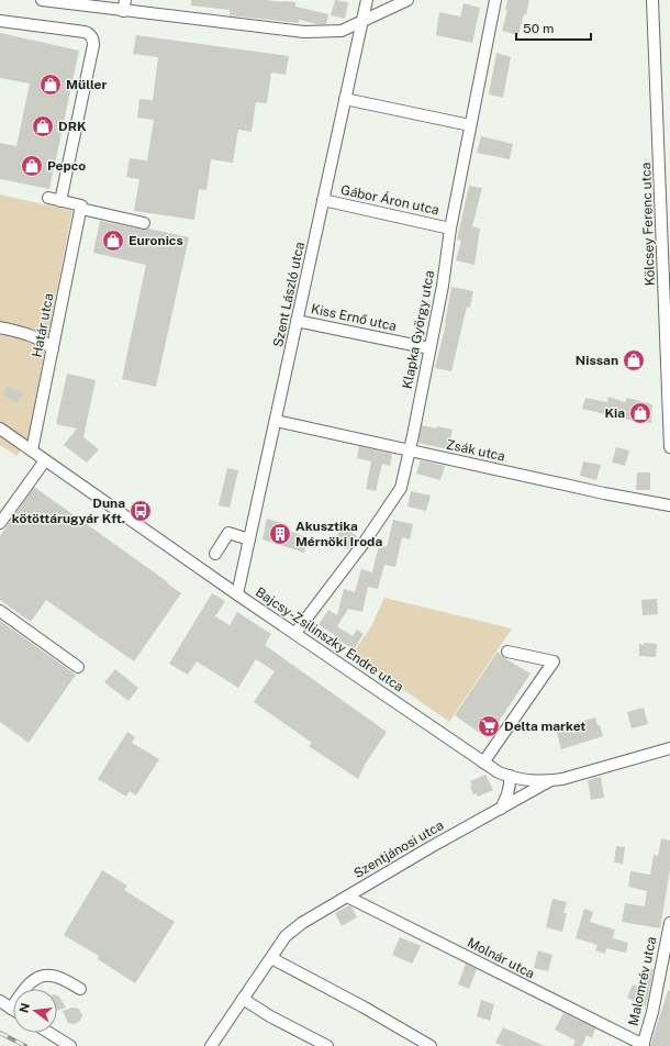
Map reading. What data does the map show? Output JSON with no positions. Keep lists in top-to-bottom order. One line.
{"streets":{"street":["Gábor Áron utca","Kölcsey Ferenc utca","Szent László utca","Kiss Ernő utca","Határ utca","Klapka György utca","Zsák utca","Bajcsy-Zsilinszky Endre utca","Szentjánosi utca","Molnár utca","Malomrév utca"]},"crossings":[["Gábor Áron utca","Szent László utca"],["Gábor Áron utca","Klapka György utca"],["Szent László utca","Kiss Ernő utca"],["Szent László utca","Zsák utca"],["Szent László utca","Bajcsy-Zsilinszky Endre utca"],["Kiss Ernő utca","Klapka György utca"],["Határ utca","Bajcsy-Zsilinszky Endre utca"],["Klapka György utca","Zsák utca"],["Klapka György utca","Bajcsy-Zsilinszky Endre utca"],["Bajcsy-Zsilinszky Endre utca","Szentjánosi utca"],["Szentjánosi utca","Molnár utca"],["Molnár utca","Malomrév utca"]],"places":{"shop":["Müller","DRK","Pepco","Euronics","Nissan","Kia"],"bus stop":["Duna kötöttárugyár Kft."],"building":["Akusztika Mérnöki Iroda"],"supermarket":["Delta market"]},"scale_bar":"50 m","north":"left"}
